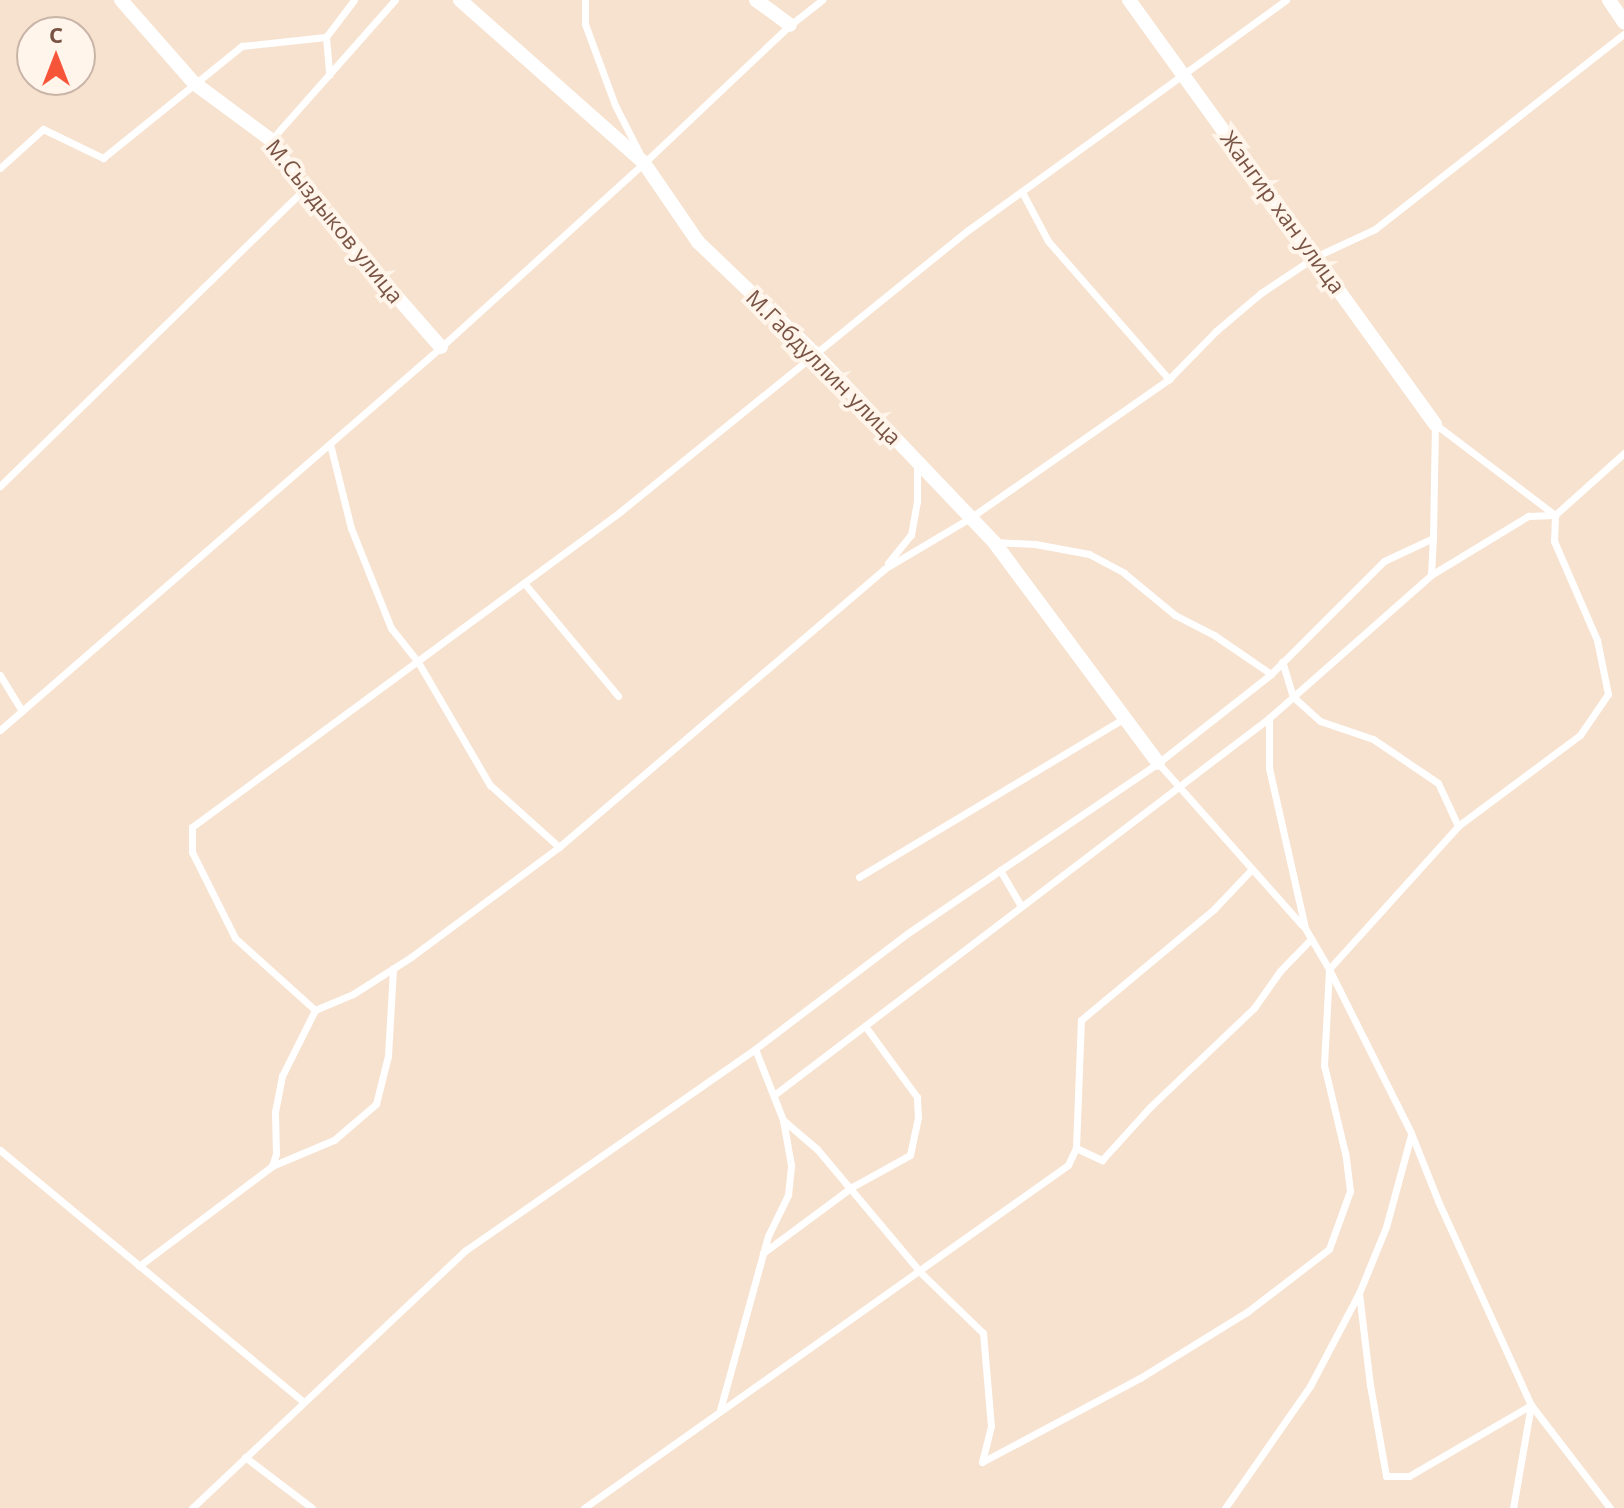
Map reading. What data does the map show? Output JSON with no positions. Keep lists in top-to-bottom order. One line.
{"streets":{"street":["Жангир хан улица","М.Сыздыков улица","М.Габдуллин улица"]},"north":"top"}
